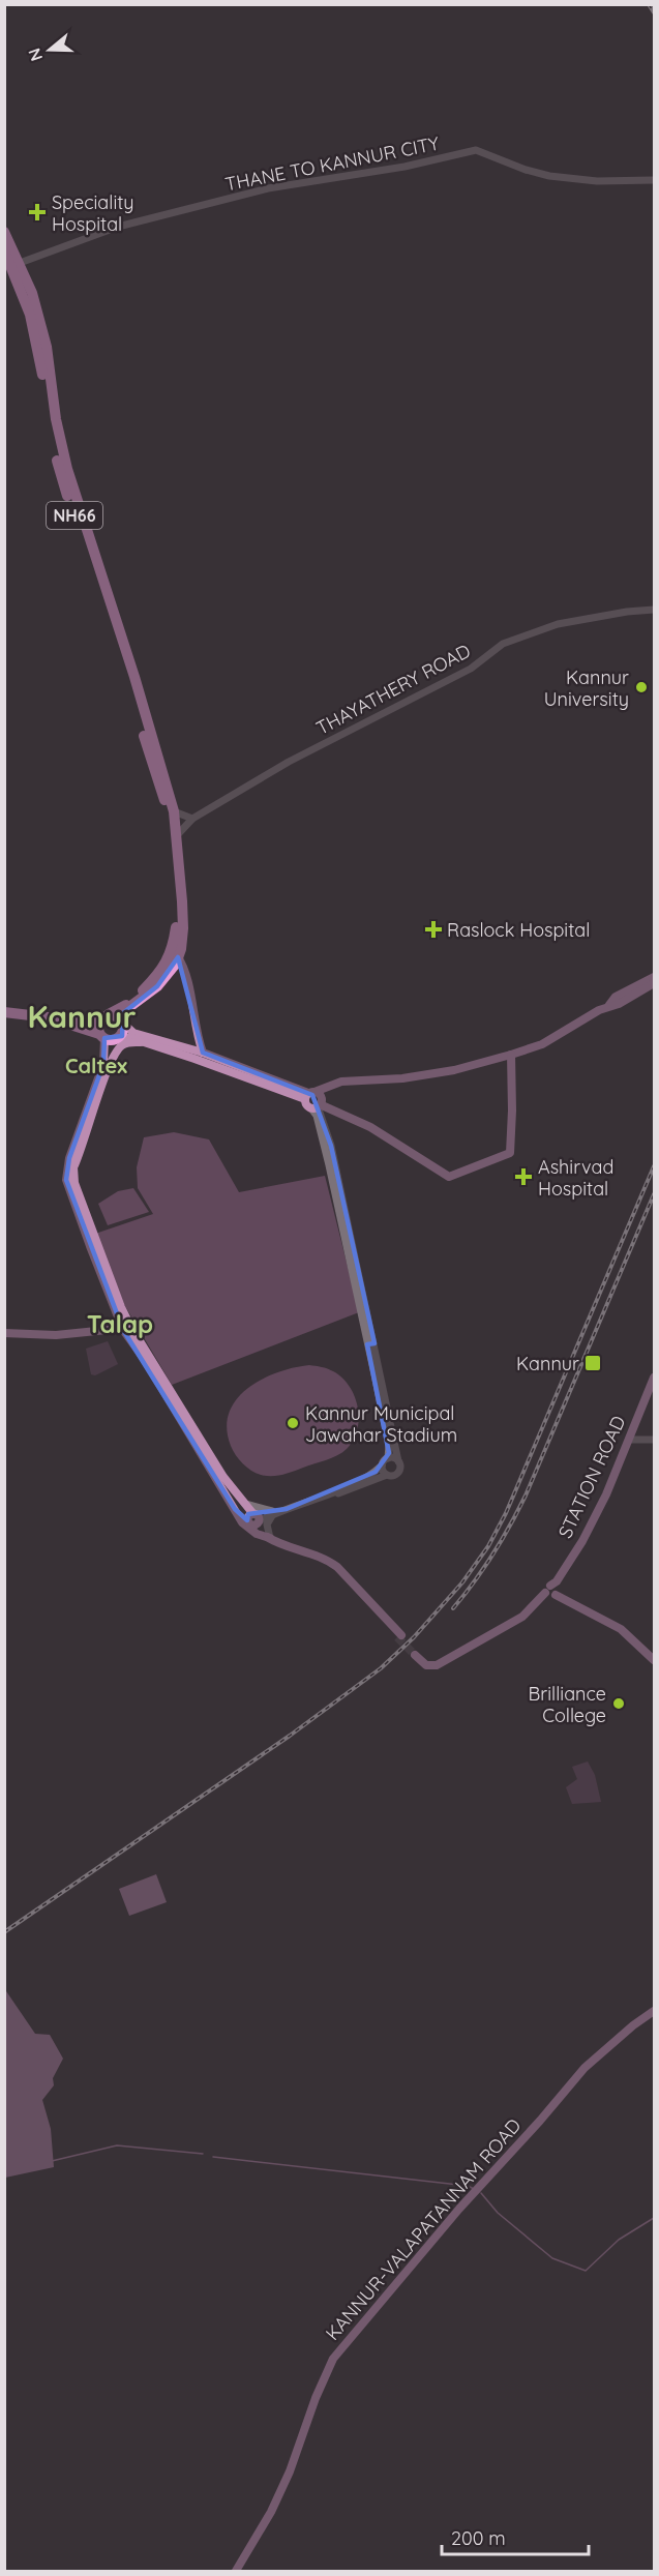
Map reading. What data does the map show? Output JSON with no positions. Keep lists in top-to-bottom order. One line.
{"streets":{"highway":["NH66"],"main road":["STATION ROAD","KANNUR-VALAPATANNAM ROAD"],"street":["THANE TO KANNUR CITY","THAYATHERY ROAD"]},"crossings":[["THANE TO KANNUR CITY","NH66"],["NH66","THAYATHERY ROAD"]],"districts":["Kannur","Caltex","Talap"],"places":{"health":["Speciality Hospital","Raslock Hospital","Ashirvad Hospital"],"other":["Kannur University","Kannur Municipal Jawahar Stadium","Brilliance College"],"transit":["Kannur"]},"scale_bar":"200 m","north":"left"}
